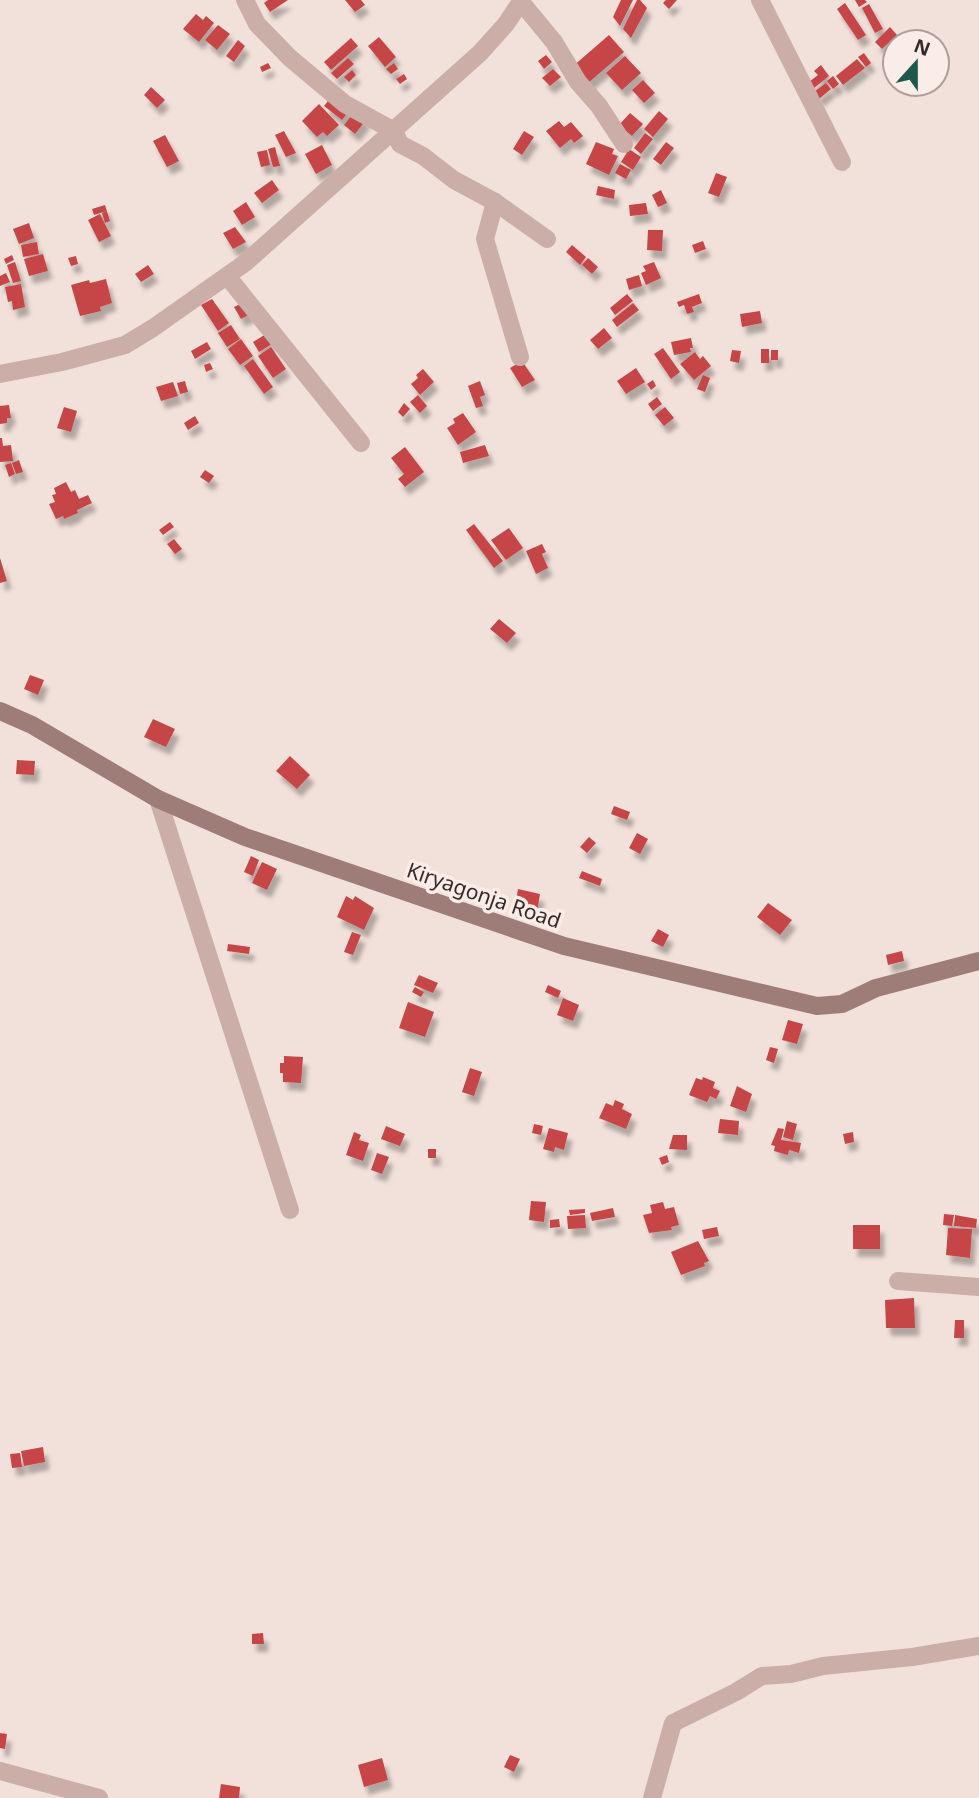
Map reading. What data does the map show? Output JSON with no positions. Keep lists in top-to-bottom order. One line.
{"streets":{"street":["Kiryagonja Road"]},"north":"top"}
